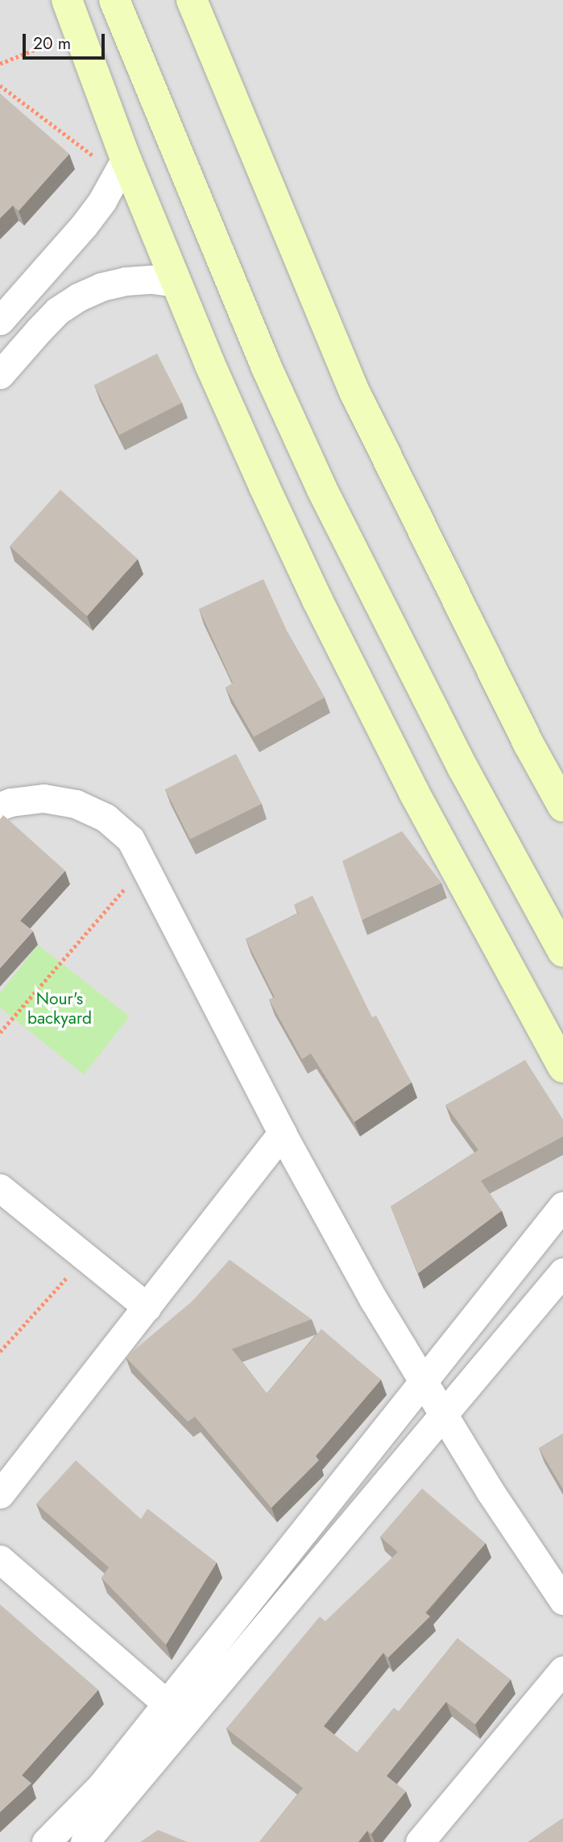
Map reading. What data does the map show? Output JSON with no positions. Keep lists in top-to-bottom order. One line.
{"parks":["Nour's backyard"],"scale_bar":"20 m"}
